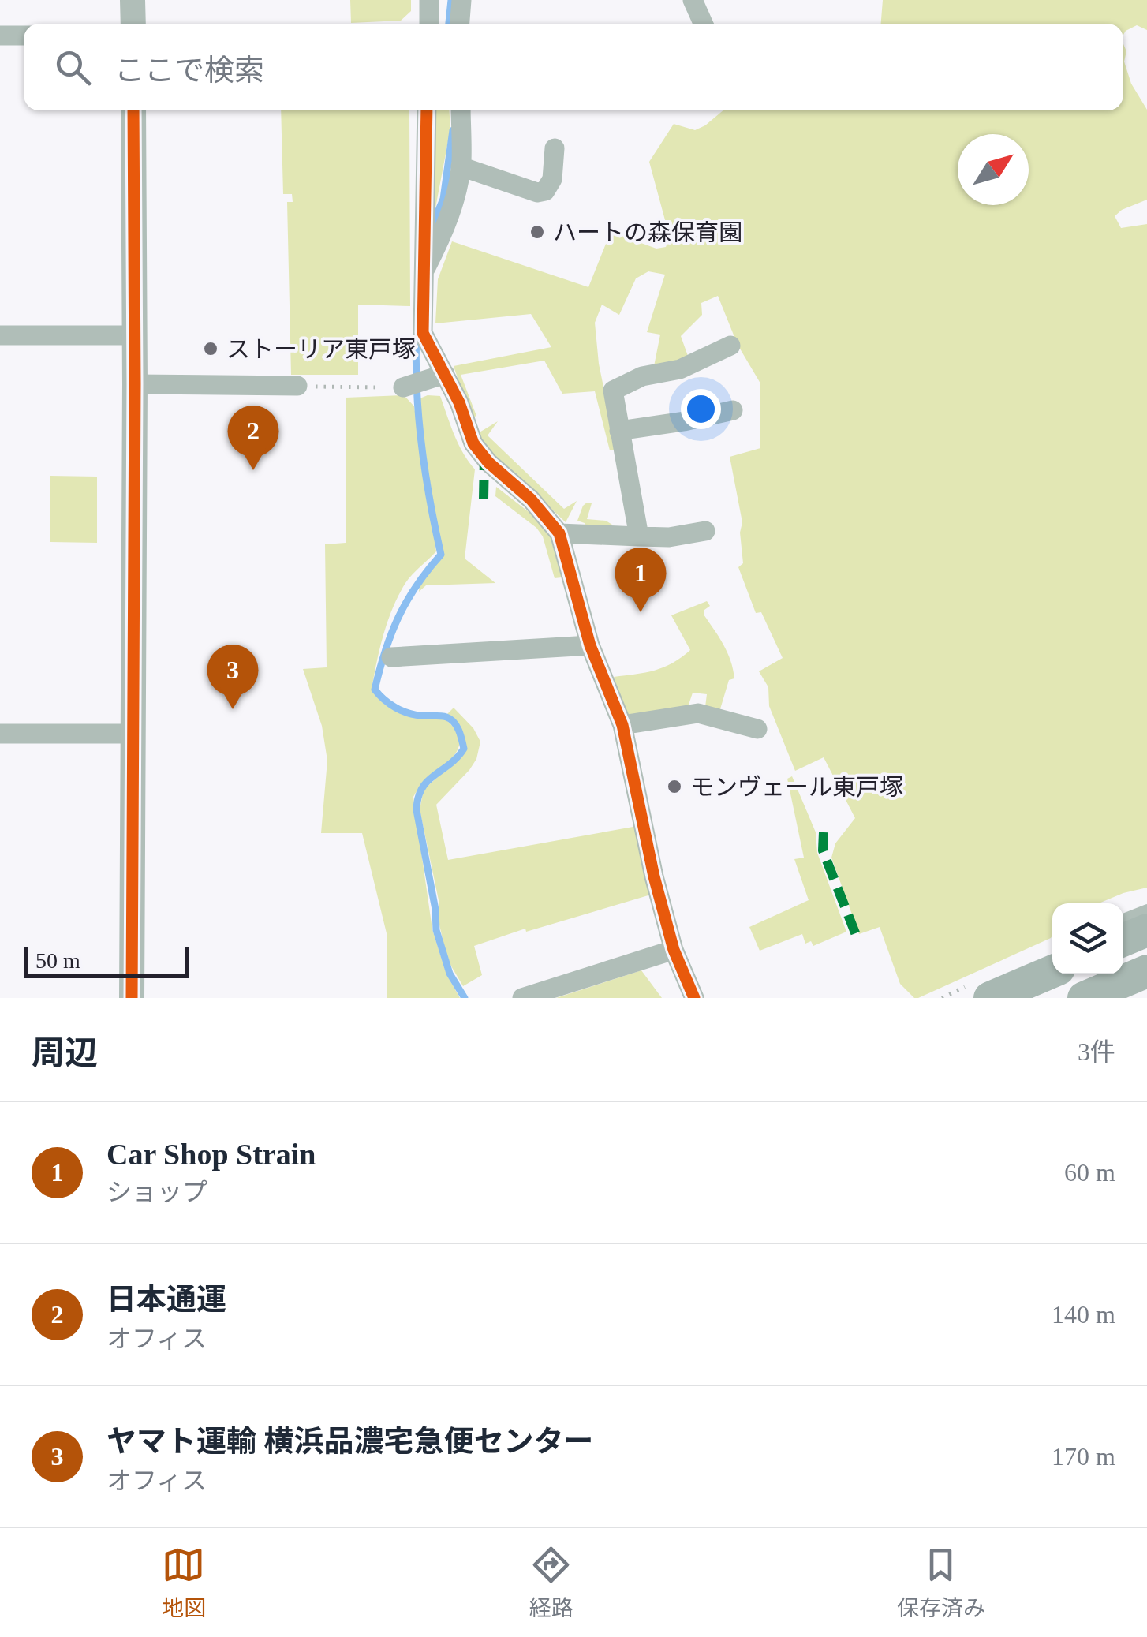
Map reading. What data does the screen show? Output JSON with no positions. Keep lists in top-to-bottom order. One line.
{"places":["ハートの森保育園","ストーリア東戸塚","モンヴェール東戸塚"],"scale_bar":"50 m","north":"top right","page":{"search":"ここで検索","pins":["2","1","3"],"scale":"50 m","heading":["周辺","3件"],"list":[{"mark":"1","name":"Car Shop Strain","note":"ショップ","value":"60 m"},{"mark":"2","name":"日本通運","note":"オフィス","value":"140 m"},{"mark":"3","name":"ヤマト運輸 横浜品濃宅急便センター","note":"オフィス","value":"170 m"}],"nav":["地図","経路","保存済み"]}}
